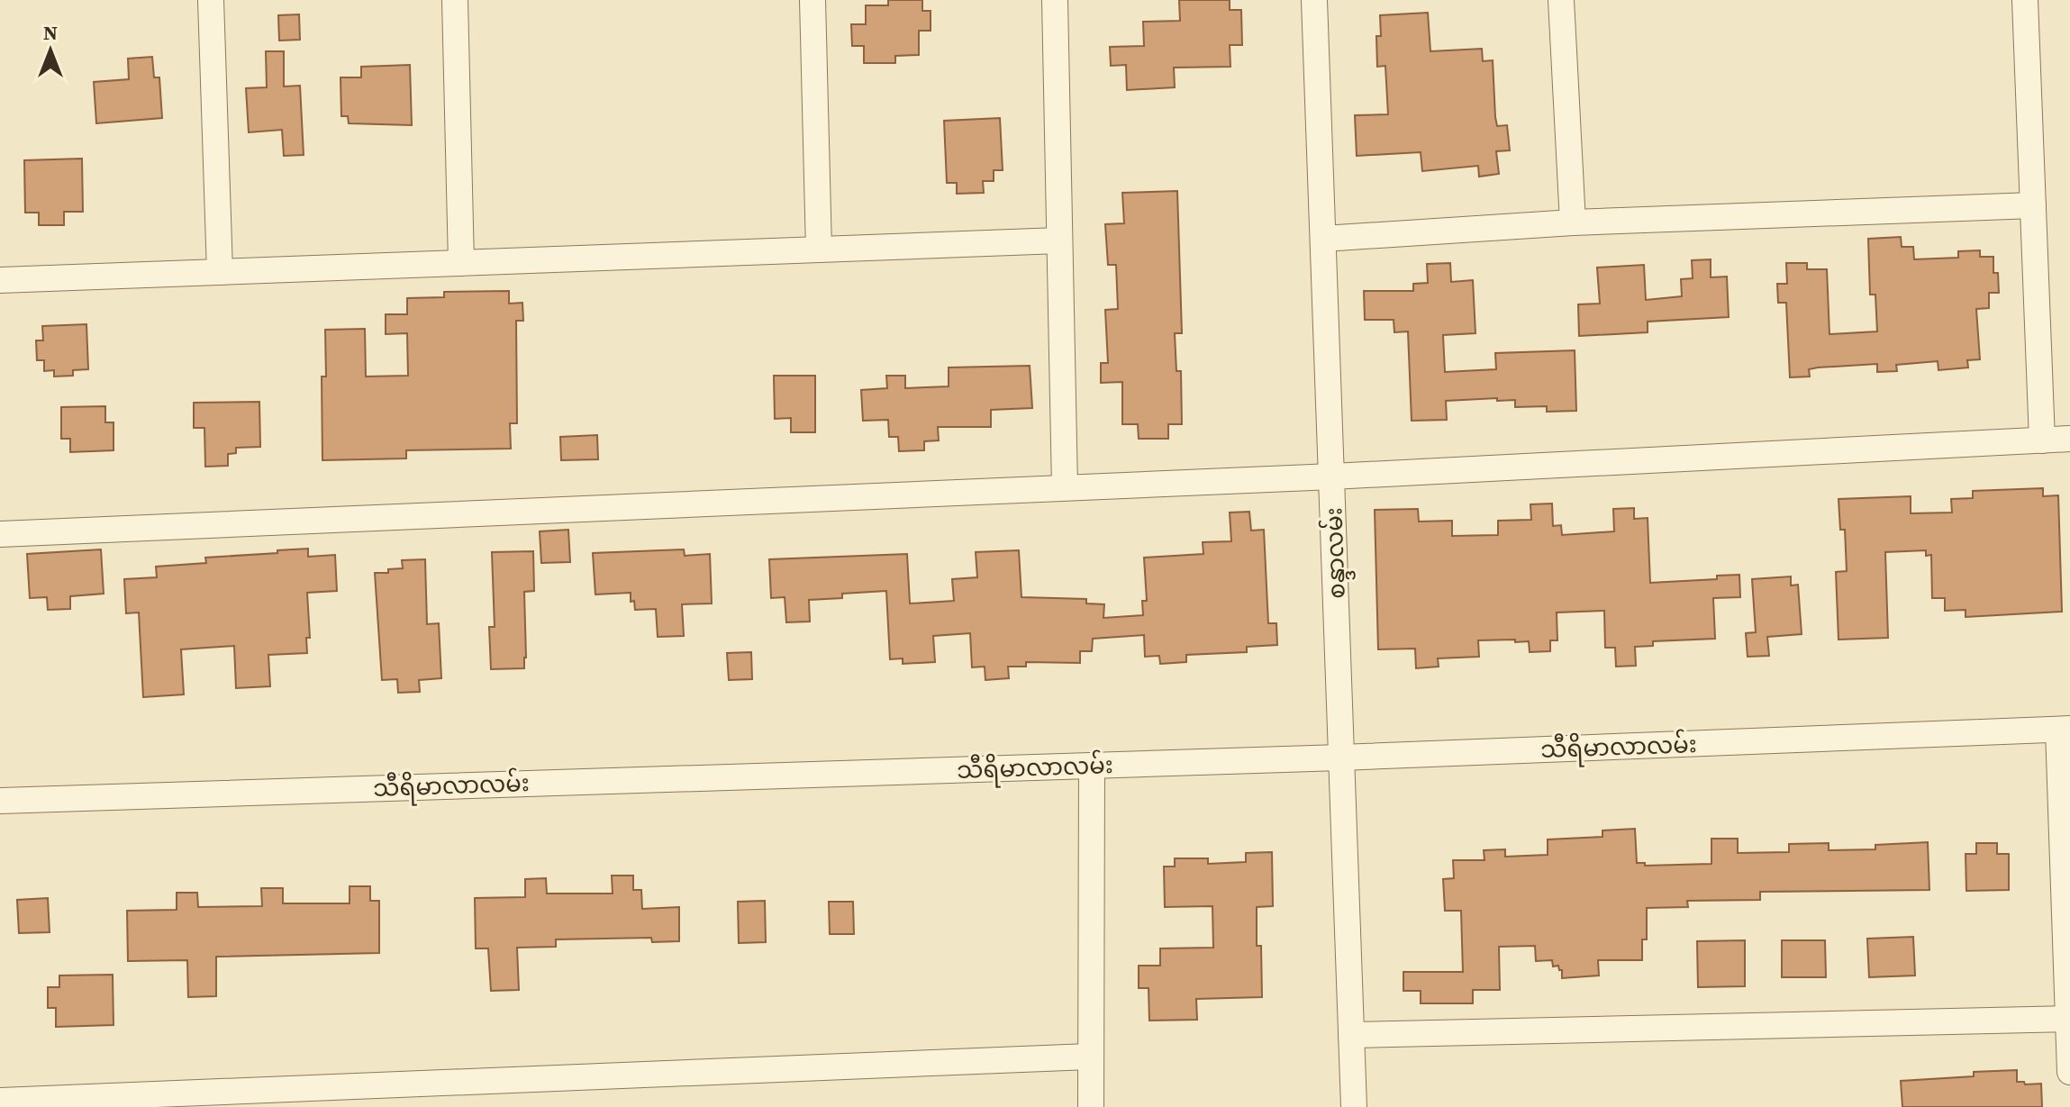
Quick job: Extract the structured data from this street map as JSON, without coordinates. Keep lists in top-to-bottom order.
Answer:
{
  "streets": {
    "street": ["စန္ဒာလမ်း", "သီရိမာလာလမ်း"]
  },
  "crossings": [
    ["စန္ဒာလမ်း", "သီရိမာလာလမ်း"]
  ],
  "north": "top"
}
